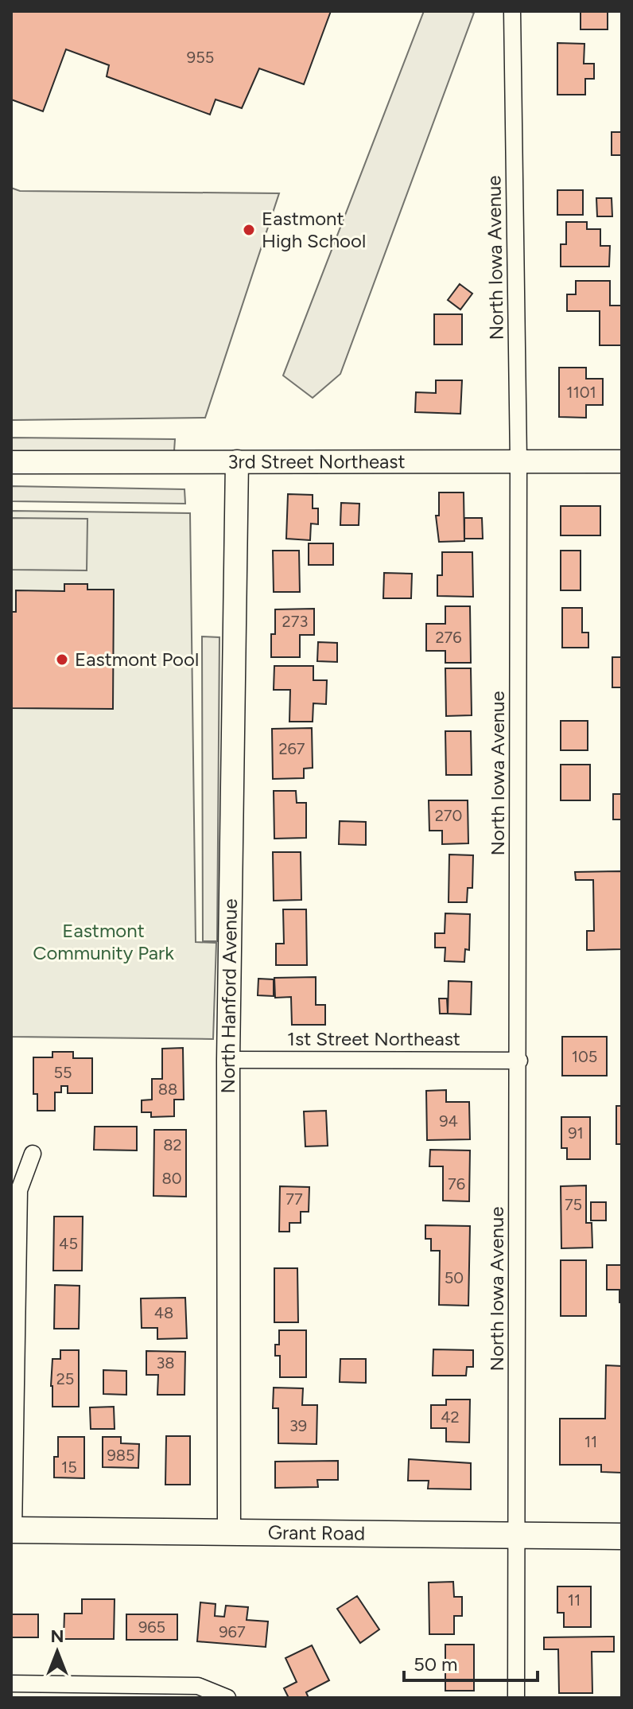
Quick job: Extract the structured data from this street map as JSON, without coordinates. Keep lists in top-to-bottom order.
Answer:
{
  "streets": {
    "main road": ["Grant Road"],
    "street": [
      "North Iowa Avenue",
      "3rd Street Northeast",
      "North Hanford Avenue",
      "1st Street Northeast"
    ]
  },
  "crossings": [
    ["North Iowa Avenue", "3rd Street Northeast"],
    ["North Iowa Avenue", "1st Street Northeast"],
    ["North Iowa Avenue", "Grant Road"],
    ["3rd Street Northeast", "North Hanford Avenue"],
    ["North Hanford Avenue", "1st Street Northeast"],
    ["North Hanford Avenue", "Grant Road"]
  ],
  "parks": ["Eastmont Community Park"],
  "places": ["Eastmont High School", "Eastmont Pool"],
  "house_numbers": [
    "955",
    "1101",
    "273",
    "276",
    "267",
    "270",
    "105",
    "55",
    "88",
    "94",
    "91",
    "82",
    "80",
    "76",
    "77",
    "75",
    "45",
    "50",
    "48",
    "38",
    "25",
    "42",
    "39",
    "11",
    "985",
    "15",
    "11",
    "965",
    "967"
  ],
  "scale_bar": "50 m",
  "north": "top"
}
